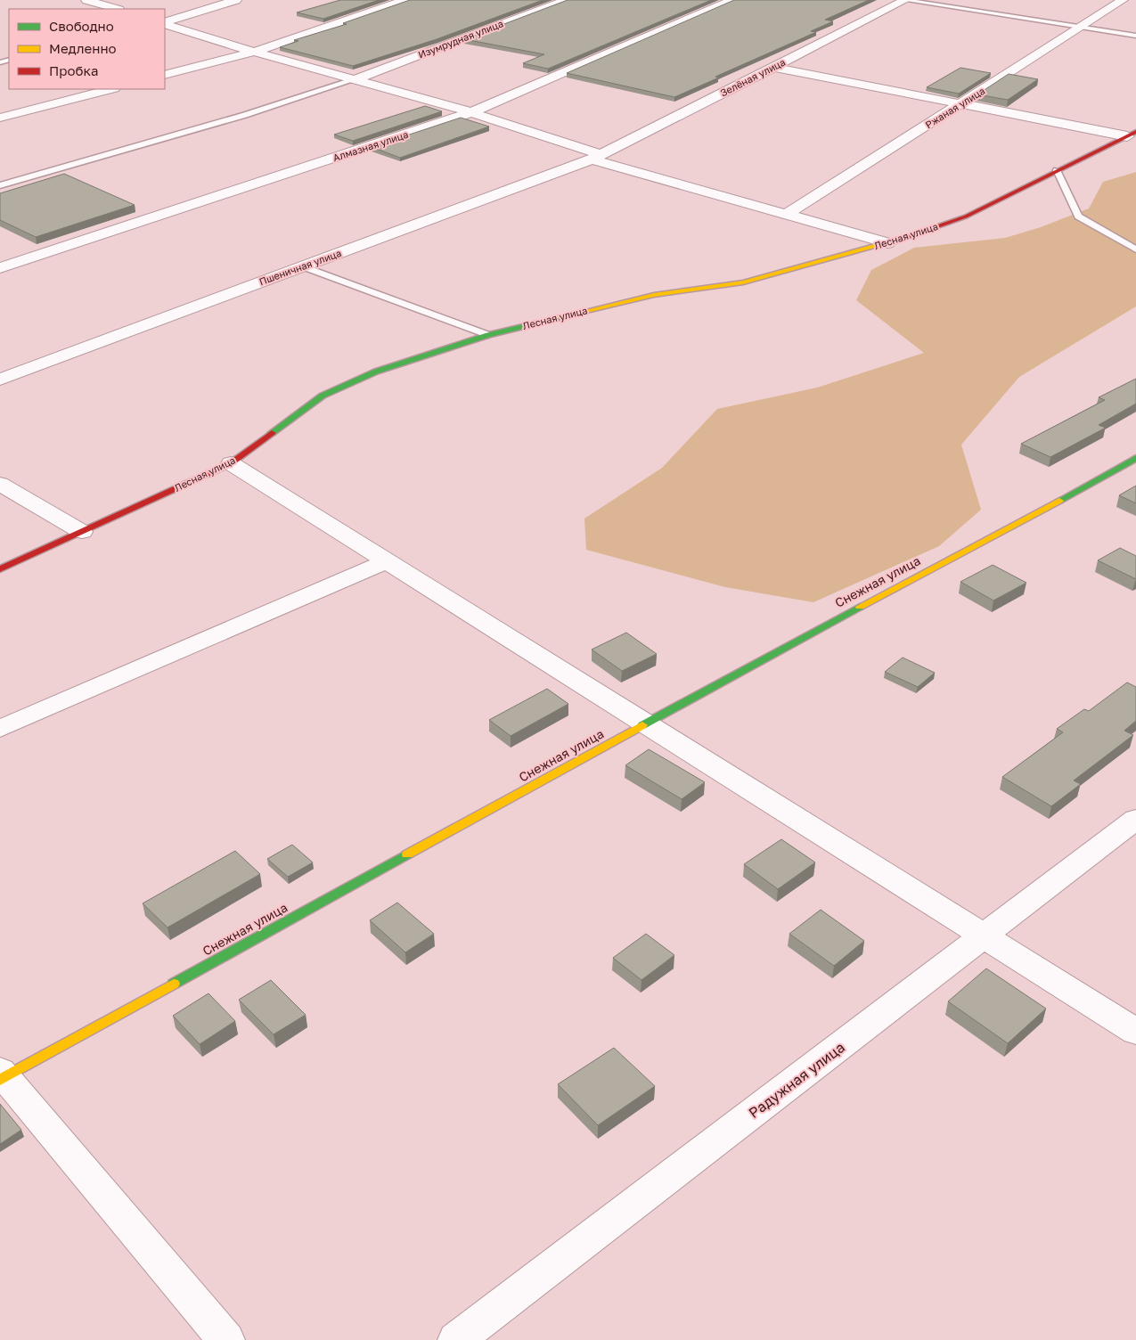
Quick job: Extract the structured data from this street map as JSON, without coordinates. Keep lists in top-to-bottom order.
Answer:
{
  "streets": {
    "street": [
      "Изумрудная улица",
      "Зелёная улица",
      "Ржаная улица",
      "Алмазная улица",
      "Лесная улица",
      "Пшеничная улица",
      "Снежная улица",
      "Радужная улица"
    ]
  },
  "crossings": [
    ["Зелёная улица", "Пшеничная улица"]
  ],
  "legend": ["Свободно", "Медленно", "Пробка"]
}
